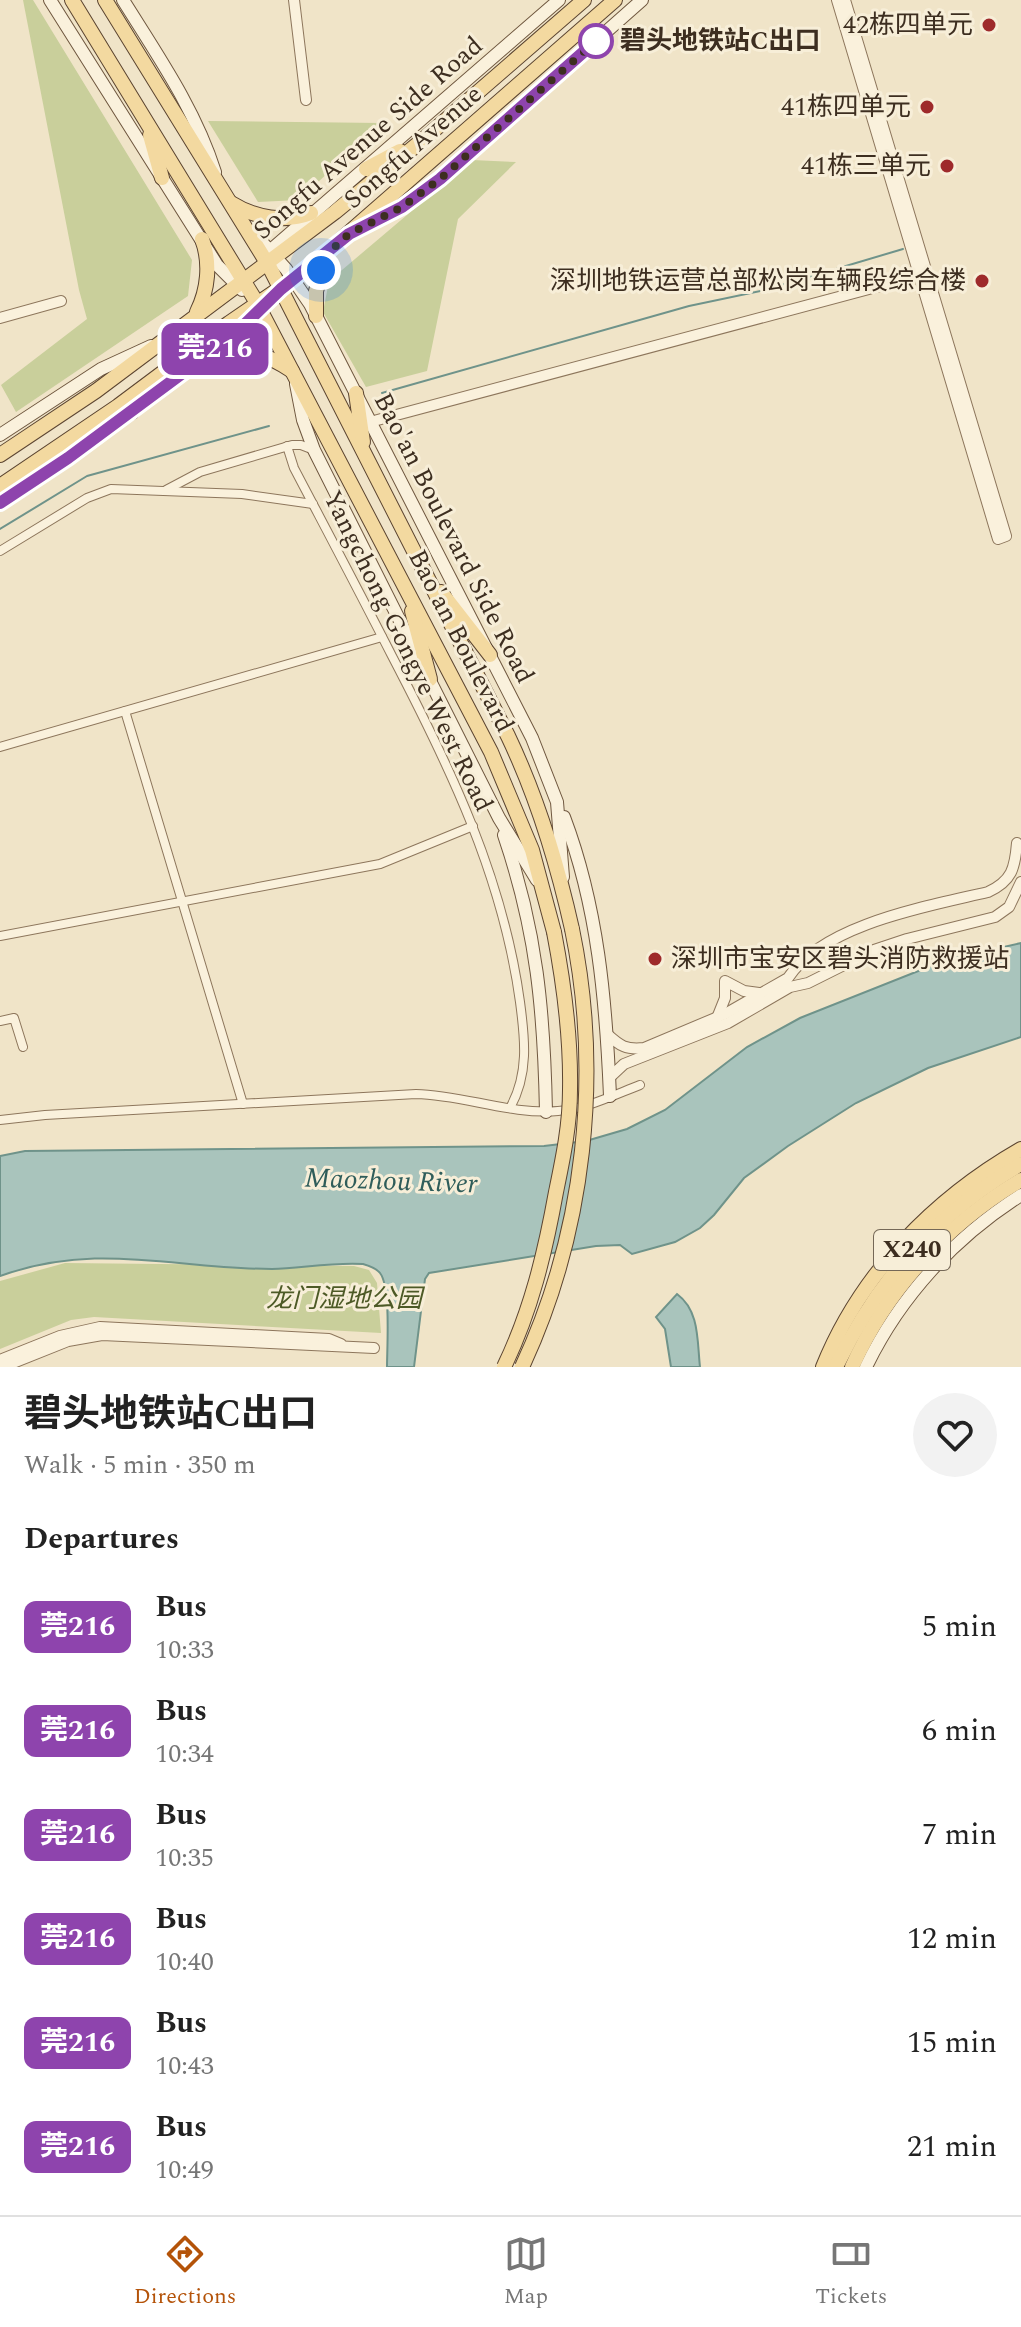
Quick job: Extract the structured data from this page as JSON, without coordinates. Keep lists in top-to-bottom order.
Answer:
{
  "streets": {
    "main road": [
      "Songfu Avenue Side Road",
      "Songfu Avenue",
      "Bao'an Boulevard Side Road",
      "Bao'an Boulevard",
      "X240"
    ],
    "street": ["Yangchong Gongye West Road"]
  },
  "crossings": [
    ["Songfu Avenue Side Road", "Songfu Avenue"],
    ["Songfu Avenue Side Road", "Bao'an Boulevard Side Road"],
    ["Songfu Avenue Side Road", "Bao'an Boulevard"],
    ["Songfu Avenue", "Bao'an Boulevard Side Road"],
    ["Songfu Avenue", "Bao'an Boulevard"],
    ["Bao'an Boulevard Side Road", "Bao'an Boulevard"]
  ],
  "water": ["Maozhou River"],
  "parks": ["龙门湿地公园"],
  "places": [
    "42栋四单元",
    "碧头地铁站C出口",
    "41栋四单元",
    "41栋三单元",
    "深圳地铁运营总部松岗车辆段综合楼",
    "深圳市宝安区碧头消防救援站"
  ],
  "lines": ["bus line 莞216"],
  "page": {
    "on_map": "莞216",
    "heading": [
      ["碧头地铁站C出口", "Walk · 5 min · 350 m"],
      "Departures"
    ],
    "list": [
      {
        "mark": "莞216",
        "name": "Bus",
        "note": "10:33",
        "value": "5 min"
      },
      {
        "mark": "莞216",
        "name": "Bus",
        "note": "10:34",
        "value": "6 min"
      },
      {
        "mark": "莞216",
        "name": "Bus",
        "note": "10:35",
        "value": "7 min"
      },
      {
        "mark": "莞216",
        "name": "Bus",
        "note": "10:40",
        "value": "12 min"
      },
      {
        "mark": "莞216",
        "name": "Bus",
        "note": "10:43",
        "value": "15 min"
      },
      {
        "mark": "莞216",
        "name": "Bus",
        "note": "10:49",
        "value": "21 min"
      }
    ],
    "tabs": ["Directions", "Map", "Tickets"]
  }
}
